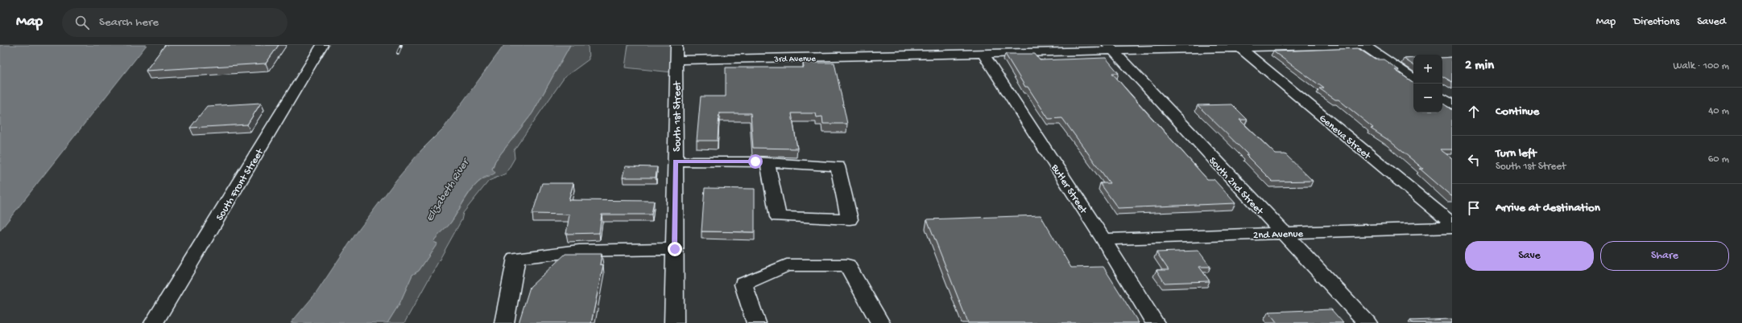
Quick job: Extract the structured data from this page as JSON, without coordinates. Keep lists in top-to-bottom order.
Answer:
{
  "streets": {
    "street": [
      "3rd Avenue",
      "South 1st Street",
      "Geneva Street",
      "South Front Street",
      "South 2nd Street",
      "Butler Street",
      "2nd Avenue"
    ]
  },
  "crossings": [
    ["3rd Avenue", "South 1st Street"],
    ["3rd Avenue", "Geneva Street"],
    ["3rd Avenue", "South 2nd Street"],
    ["3rd Avenue", "Butler Street"],
    ["South 2nd Street", "2nd Avenue"],
    ["Butler Street", "2nd Avenue"]
  ],
  "water": ["Elizabeth River"],
  "page": {
    "header": "Map",
    "search": "Search here",
    "nav": ["Map", "Directions", "Saved"],
    "heading": ["2 min", "Walk · 100 m"],
    "map_buttons": ["+", "−"],
    "list": [
      ["Continue", "40 m"],
      ["Turn left", "South 1st Street", "60 m"],
      "Arrive at destination"
    ],
    "buttons": ["Save", "Share"]
  }
}
